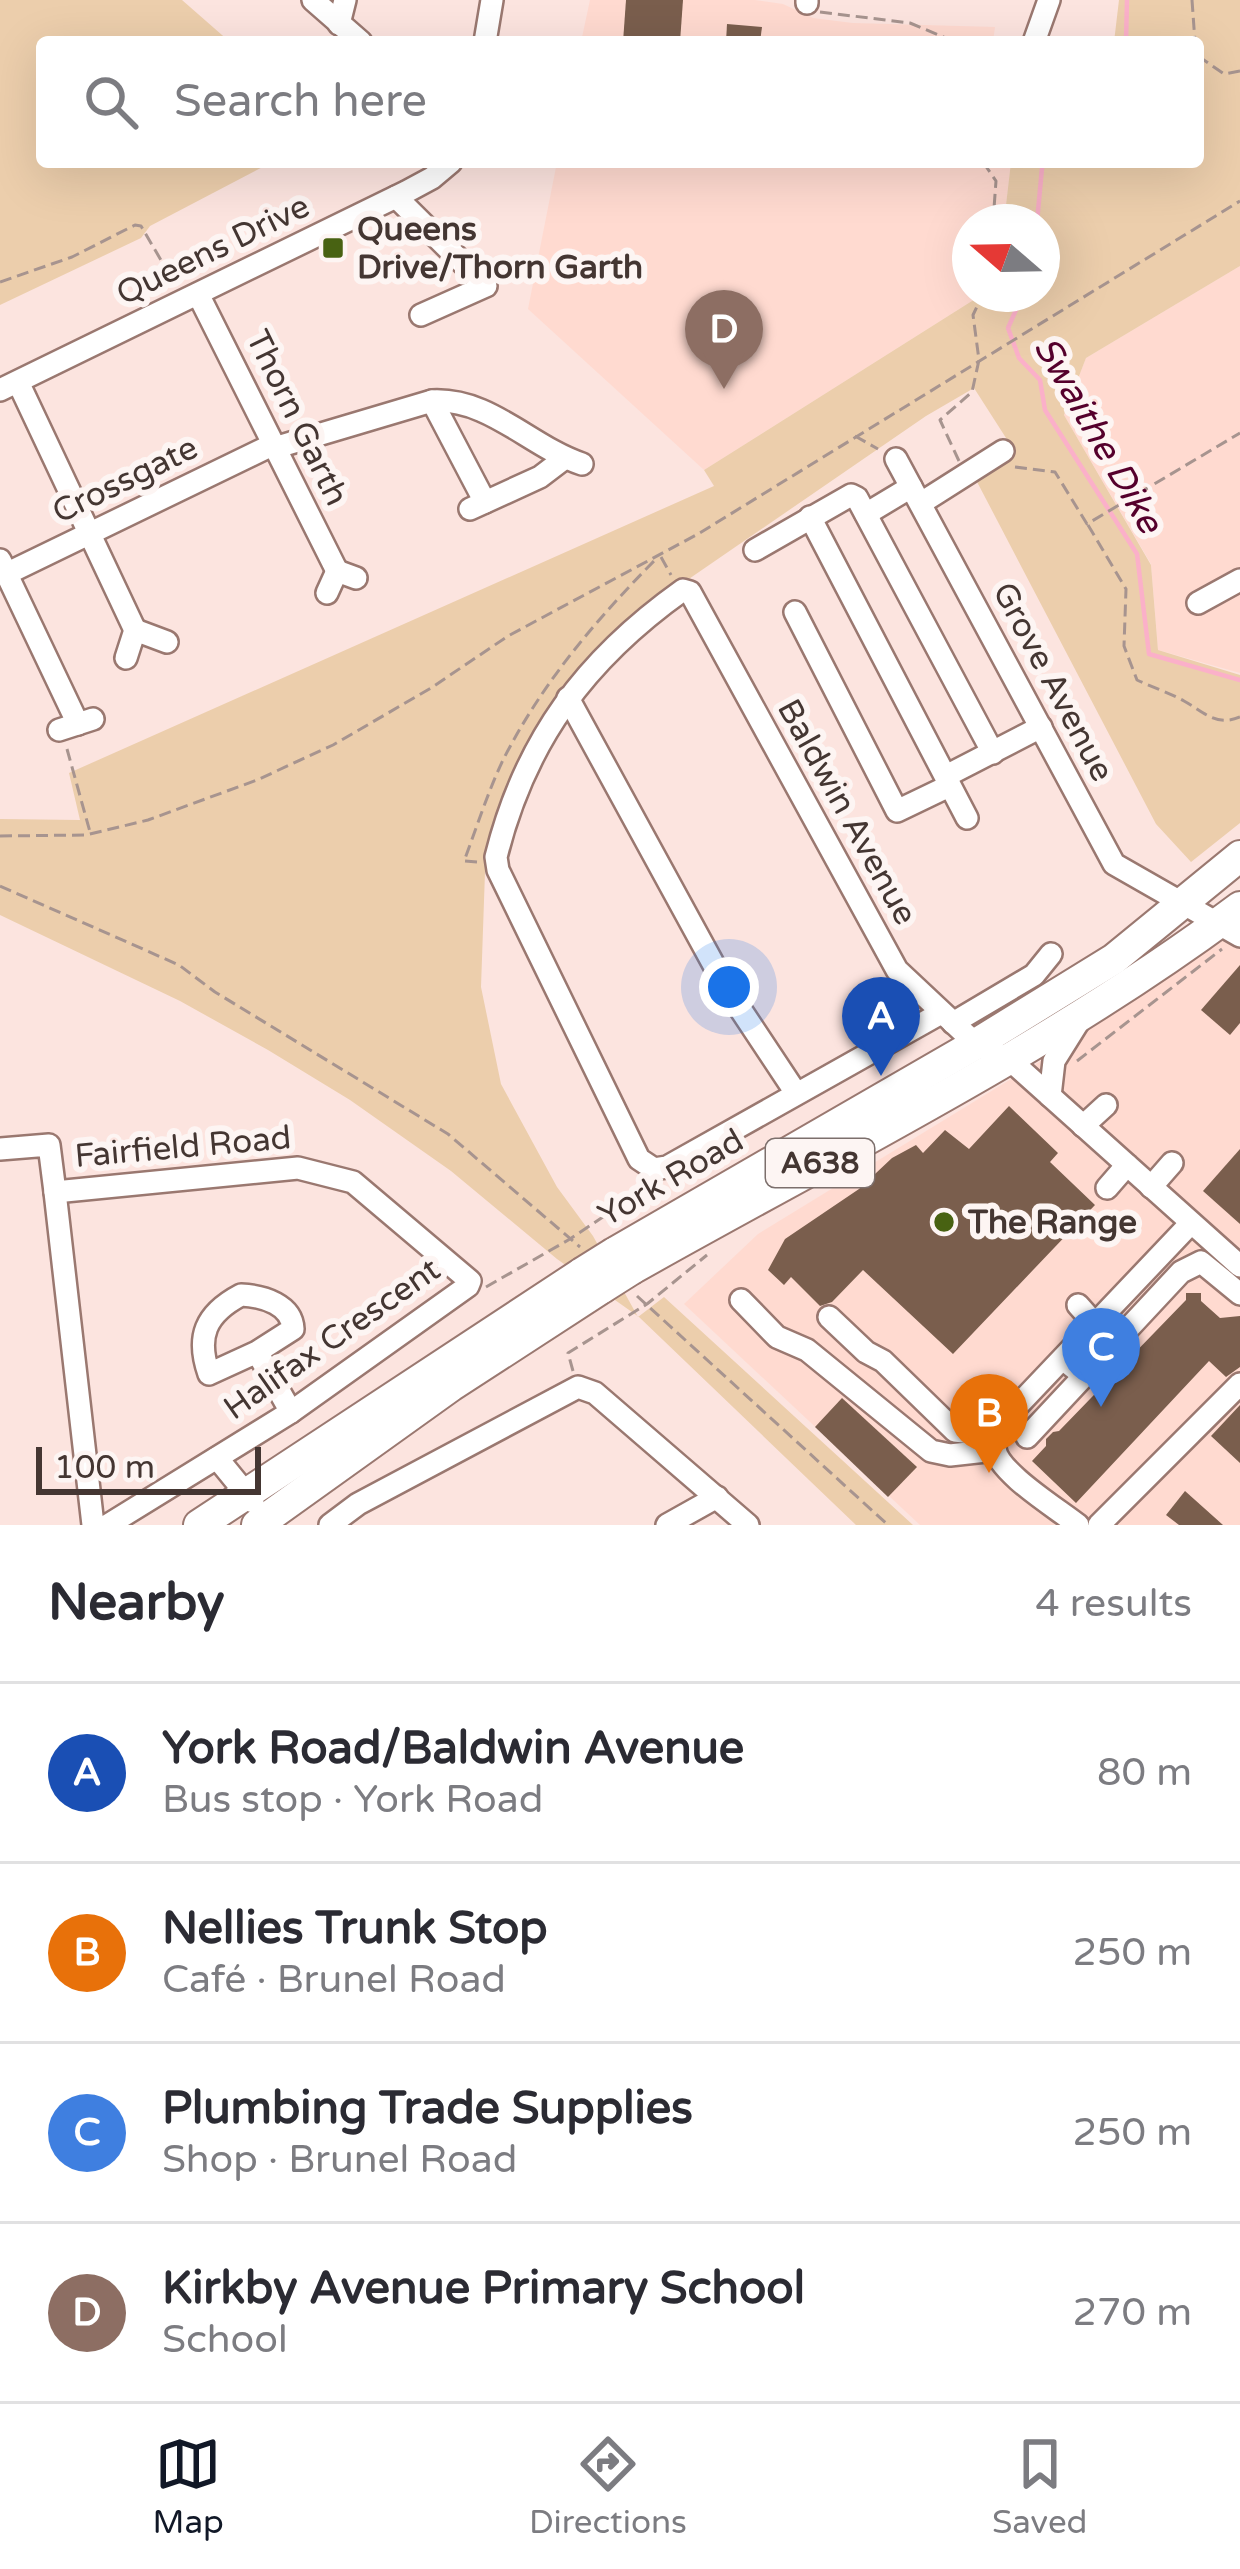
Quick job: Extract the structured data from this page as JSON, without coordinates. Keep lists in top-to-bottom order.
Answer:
{
  "streets": {
    "highway": ["A638", "York Road"],
    "street": [
      "Queens Drive",
      "Thorn Garth",
      "Crossgate",
      "Grove Avenue",
      "Baldwin Avenue",
      "Fairfield Road",
      "Halifax Crescent"
    ]
  },
  "crossings": [
    ["Queens Drive", "Thorn Garth"],
    ["Thorn Garth", "Crossgate"],
    ["Grove Avenue", "York Road"],
    ["Baldwin Avenue", "York Road"],
    ["Fairfield Road", "Halifax Crescent"]
  ],
  "water": ["Swaithe Dike"],
  "places": {
    "transit": ["Queens Drive/Thorn Garth"],
    "other": ["The Range"]
  },
  "scale_bar": "100 m",
  "north": "left",
  "page": {
    "search": "Search here",
    "pins": [
      "D",
      "A",
      "C",
      "B"
    ],
    "scale": "100 m",
    "heading": ["Nearby", "4 results"],
    "list": [
      {
        "mark": "A",
        "name": "York Road/Baldwin Avenue",
        "note": "Bus stop · York Road",
        "value": "80 m"
      },
      {
        "mark": "B",
        "name": "Nellies Trunk Stop",
        "note": "Café · Brunel Road",
        "value": "250 m"
      },
      {
        "mark": "C",
        "name": "Plumbing Trade Supplies",
        "note": "Shop · Brunel Road",
        "value": "250 m"
      },
      {
        "mark": "D",
        "name": "Kirkby Avenue Primary School",
        "note": "School",
        "value": "270 m"
      }
    ],
    "nav": ["Map", "Directions", "Saved"]
  }
}
